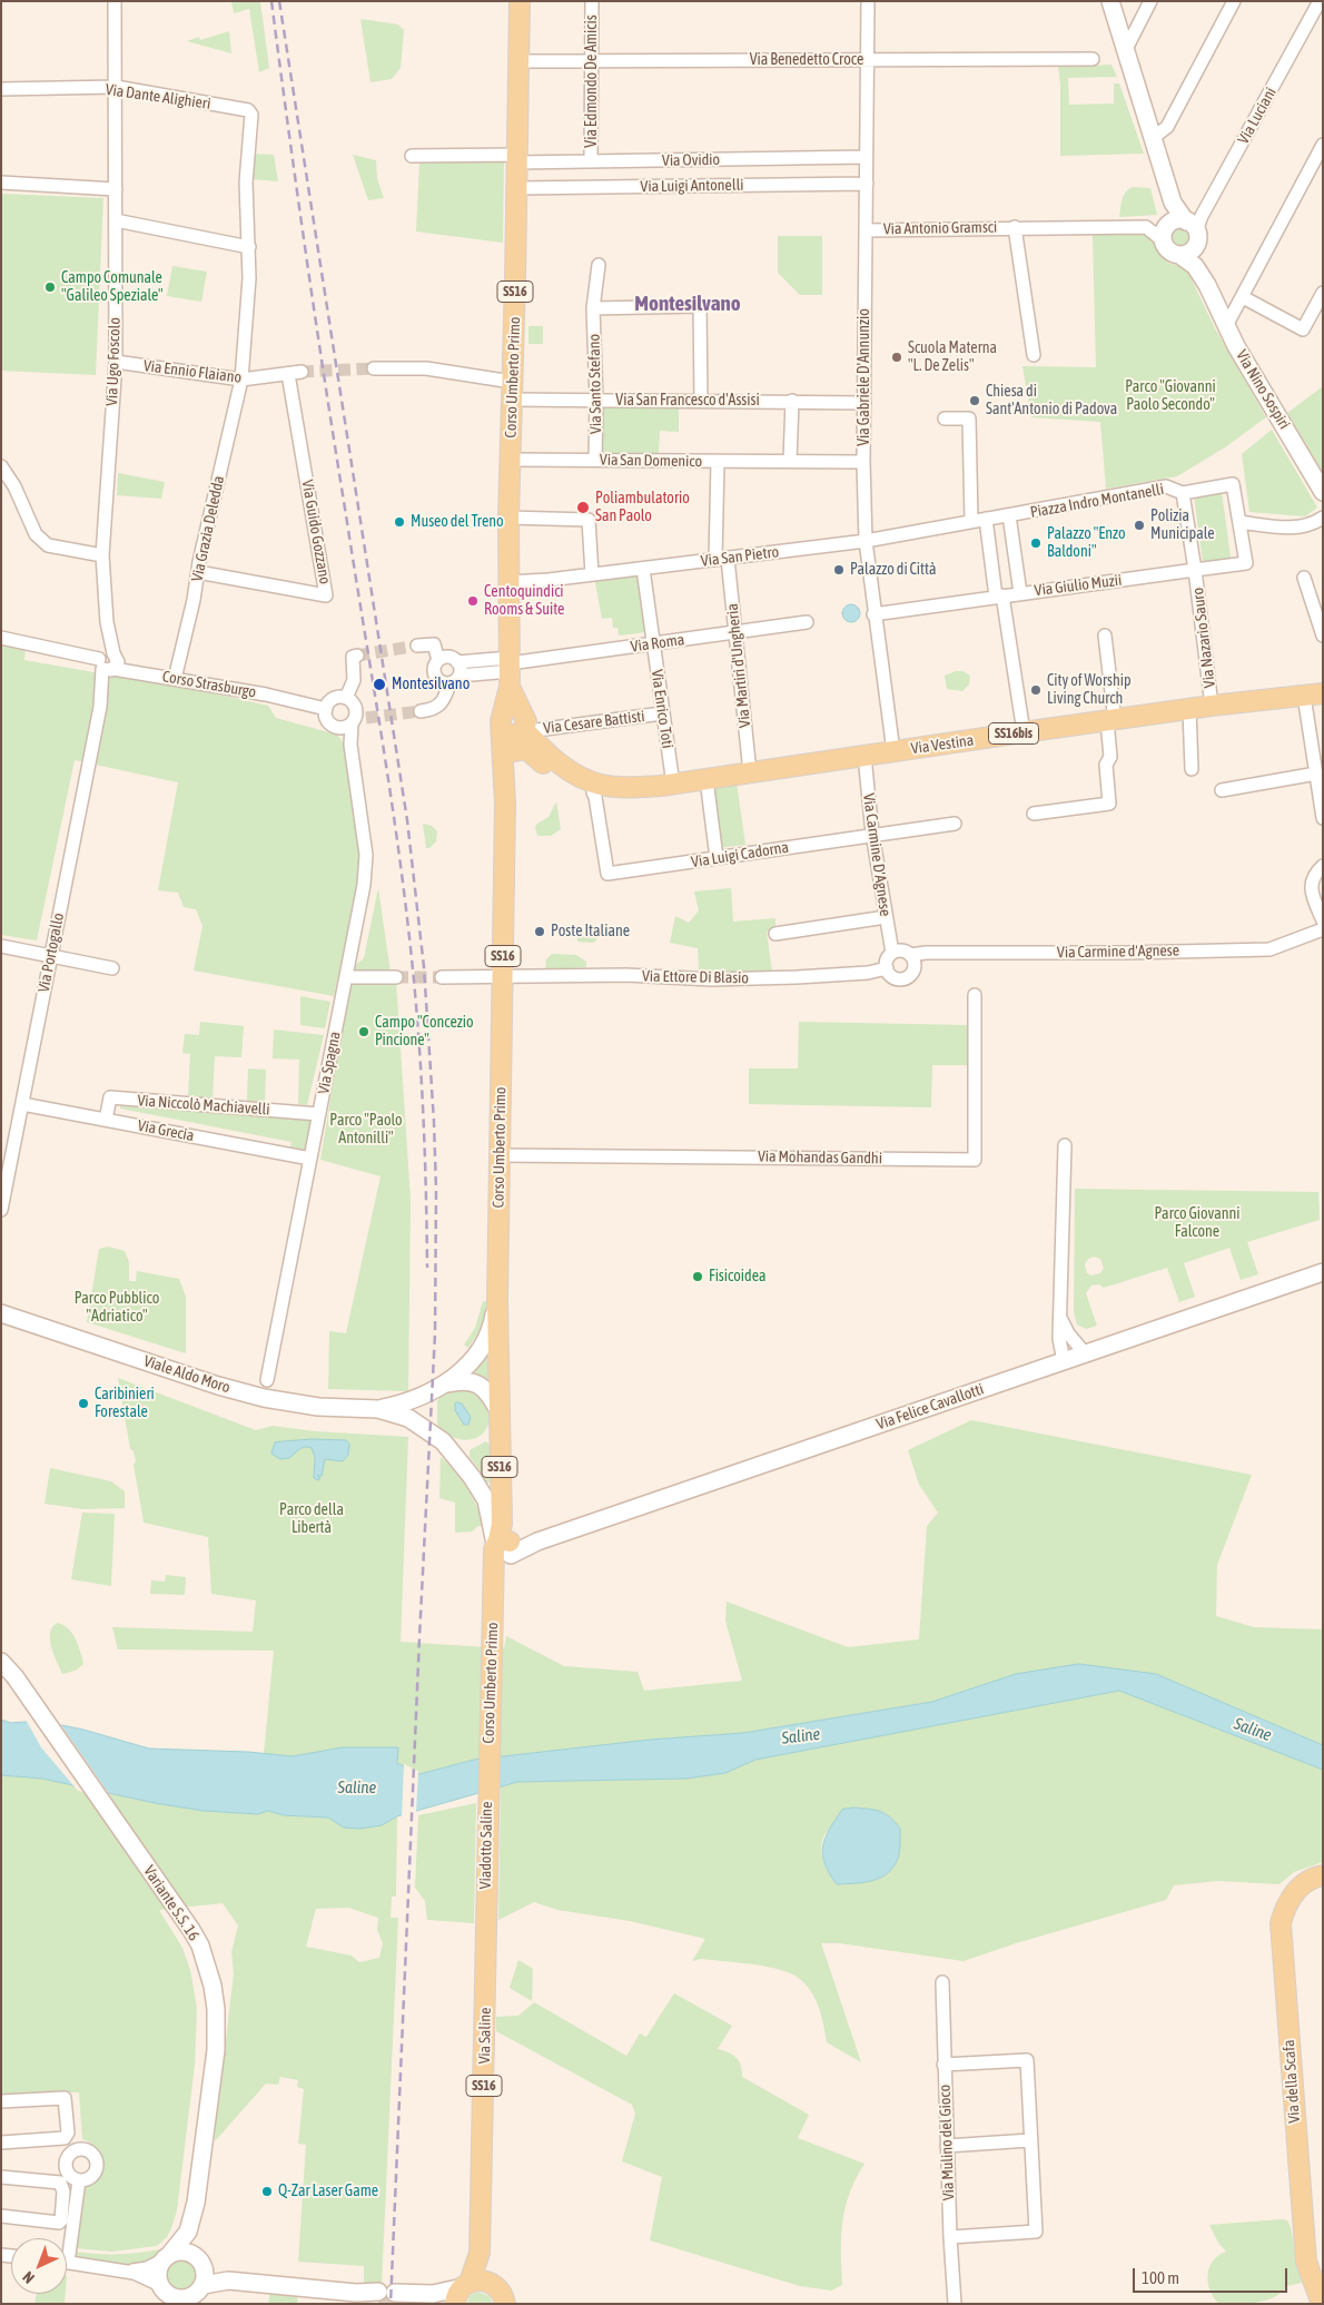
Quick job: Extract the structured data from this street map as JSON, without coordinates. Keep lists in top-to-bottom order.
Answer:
{
  "streets": {
    "main road": [
      "SS16",
      "Corso Umberto Primo",
      "SS16bis",
      "Via Vestina",
      "Viadotto Saline",
      "Via Saline",
      "Via della Scafa"
    ],
    "street": [
      "Via Benedetto Croce",
      "Via Edmondo De Amicis",
      "Via Dante Alighieri",
      "Via Luciani",
      "Via Ovidio",
      "Via Luigi Antonelli",
      "Via Antonio Gramsci",
      "Via Ugo Foscolo",
      "Via Ennio Flaiano",
      "Via Gabriele D'Annunzio",
      "Via Santo Stefano",
      "Via Nino Sospiri",
      "Via San Francesco d'Assisi",
      "Via San Domenico",
      "Piazza Indro Montanelli",
      "Via Grazia Deledda",
      "Via Guido Gozzano",
      "Via San Pietro",
      "Via Giulio Muzii",
      "Via Nazario Sauro",
      "Via Roma",
      "Via Martiri d'Ungheria",
      "Corso Strasburgo",
      "Via Enrico Toti",
      "Via Cesare Battisti",
      "Via Luigi Cadorna",
      "Via Carmine D'Agnese",
      "Via Carmine d'Agnese",
      "Via Portogallo",
      "Via Ettore Di Blasio",
      "Via Spagna",
      "Via Niccolò Machiavelli",
      "Via Grecia",
      "Via Mohandas Gandhi",
      "Viale Aldo Moro",
      "Via Felice Cavallotti",
      "Variante S.S. 16",
      "Via Mulino del Gioco"
    ]
  },
  "crossings": [
    ["Via Benedetto Croce", "Via Edmondo De Amicis"],
    ["Via Benedetto Croce", "Corso Umberto Primo"],
    ["Via Benedetto Croce", "Via Gabriele D'Annunzio"],
    ["Via Edmondo De Amicis", "Via Ovidio"],
    ["Via Dante Alighieri", "Via Ugo Foscolo"],
    ["Via Dante Alighieri", "Via Grazia Deledda"],
    ["Via Luciani", "Via Antonio Gramsci"],
    ["Via Luciani", "Via Nino Sospiri"],
    ["Via Ovidio", "Corso Umberto Primo"],
    ["Via Ovidio", "Via Gabriele D'Annunzio"],
    ["Via Luigi Antonelli", "Corso Umberto Primo"],
    ["Via Luigi Antonelli", "Via Gabriele D'Annunzio"],
    ["Via Antonio Gramsci", "Via Gabriele D'Annunzio"],
    ["Via Antonio Gramsci", "Via Nino Sospiri"],
    ["Via Ugo Foscolo", "Via Ennio Flaiano"],
    ["Via Ugo Foscolo", "Corso Strasburgo"],
    ["Via Ugo Foscolo", "Via Portogallo"],
    ["Via Ennio Flaiano", "Via Grazia Deledda"],
    ["Via Ennio Flaiano", "Via Guido Gozzano"],
    ["Corso Umberto Primo", "Via San Francesco d'Assisi"],
    ["Corso Umberto Primo", "Via San Domenico"],
    ["Corso Umberto Primo", "Via San Pietro"],
    ["Corso Umberto Primo", "Via Roma"],
    ["Corso Umberto Primo", "Via Cesare Battisti"],
    ["Corso Umberto Primo", "Via Vestina"],
    ["Corso Umberto Primo", "Via Ettore Di Blasio"],
    ["Corso Umberto Primo", "Via Mohandas Gandhi"],
    ["Corso Umberto Primo", "Viale Aldo Moro"],
    ["Corso Umberto Primo", "Via Felice Cavallotti"],
    ["Corso Umberto Primo", "Viadotto Saline"],
    ["Via Gabriele D'Annunzio", "Via San Francesco d'Assisi"],
    ["Via Gabriele D'Annunzio", "Via San Domenico"],
    ["Via Gabriele D'Annunzio", "Via San Pietro"],
    ["Via Gabriele D'Annunzio", "Via Giulio Muzii"],
    ["Via Gabriele D'Annunzio", "Via Vestina"],
    ["Via Santo Stefano", "Via San Francesco d'Assisi"],
    ["Via Santo Stefano", "Via San Domenico"],
    ["Via San Domenico", "Via Martiri d'Ungheria"],
    ["Piazza Indro Montanelli", "Via San Pietro"],
    ["Piazza Indro Montanelli", "Via Giulio Muzii"],
    ["Piazza Indro Montanelli", "Via Nazario Sauro"],
    ["Via Grazia Deledda", "Via Guido Gozzano"],
    ["Via Grazia Deledda", "Corso Strasburgo"],
    ["Via San Pietro", "Via Martiri d'Ungheria"],
    ["Via San Pietro", "Via Enrico Toti"],
    ["Via Nazario Sauro", "Via Vestina"],
    ["Via Roma", "Via Martiri d'Ungheria"],
    ["Via Roma", "Via Enrico Toti"],
    ["Via Martiri d'Ungheria", "Via Vestina"],
    ["Corso Strasburgo", "Via Portogallo"],
    ["Corso Strasburgo", "Via Spagna"],
    ["Via Enrico Toti", "Via Cesare Battisti"],
    ["Via Enrico Toti", "Via Vestina"],
    ["Via Cesare Battisti", "Via Vestina"],
    ["Via Vestina", "Via Luigi Cadorna"],
    ["Via Vestina", "Via Carmine D'Agnese"],
    ["Via Luigi Cadorna", "Via Carmine D'Agnese"],
    ["Via Carmine D'Agnese", "Via Carmine d'Agnese"],
    ["Via Carmine D'Agnese", "Via Ettore Di Blasio"],
    ["Via Carmine d'Agnese", "Via Ettore Di Blasio"],
    ["Via Portogallo", "Via Grecia"],
    ["Via Spagna", "Via Niccolò Machiavelli"],
    ["Via Spagna", "Via Grecia"],
    ["Via Niccolò Machiavelli", "Via Grecia"],
    ["Viale Aldo Moro", "Via Felice Cavallotti"],
    ["Viadotto Saline", "Via Saline"]
  ],
  "districts": ["Montesilvano"],
  "water": ["Saline"],
  "parks": [
    "Parco \"Giovanni Paolo Secondo\"",
    "Parco \"Paolo Antonilli\"",
    "Parco Giovanni Falcone",
    "Parco Pubblico \"Adriatico\"",
    "Parco della Libertà"
  ],
  "places": [
    "Campo Comunale \"Galileo Speziale\"",
    "Scuola Materna \"L. De Zelis\"",
    "Chiesa di Sant'Antonio di Padova",
    "Poliambulatorio San Paolo",
    "Museo del Treno",
    "Polizia Municipale",
    "Palazzo \"Enzo Baldoni\"",
    "Palazzo di Città",
    "Centoquindici Rooms & Suite",
    "Montesilvano",
    "City of Worship Living Church",
    "Poste Italiane",
    "Campo \"Concezio Pincione\"",
    "Fisicoidea",
    "Caribinieri Forestale",
    "Q-Zar Laser Game"
  ],
  "scale_bar": "100 m",
  "north": "bottom left"
}
